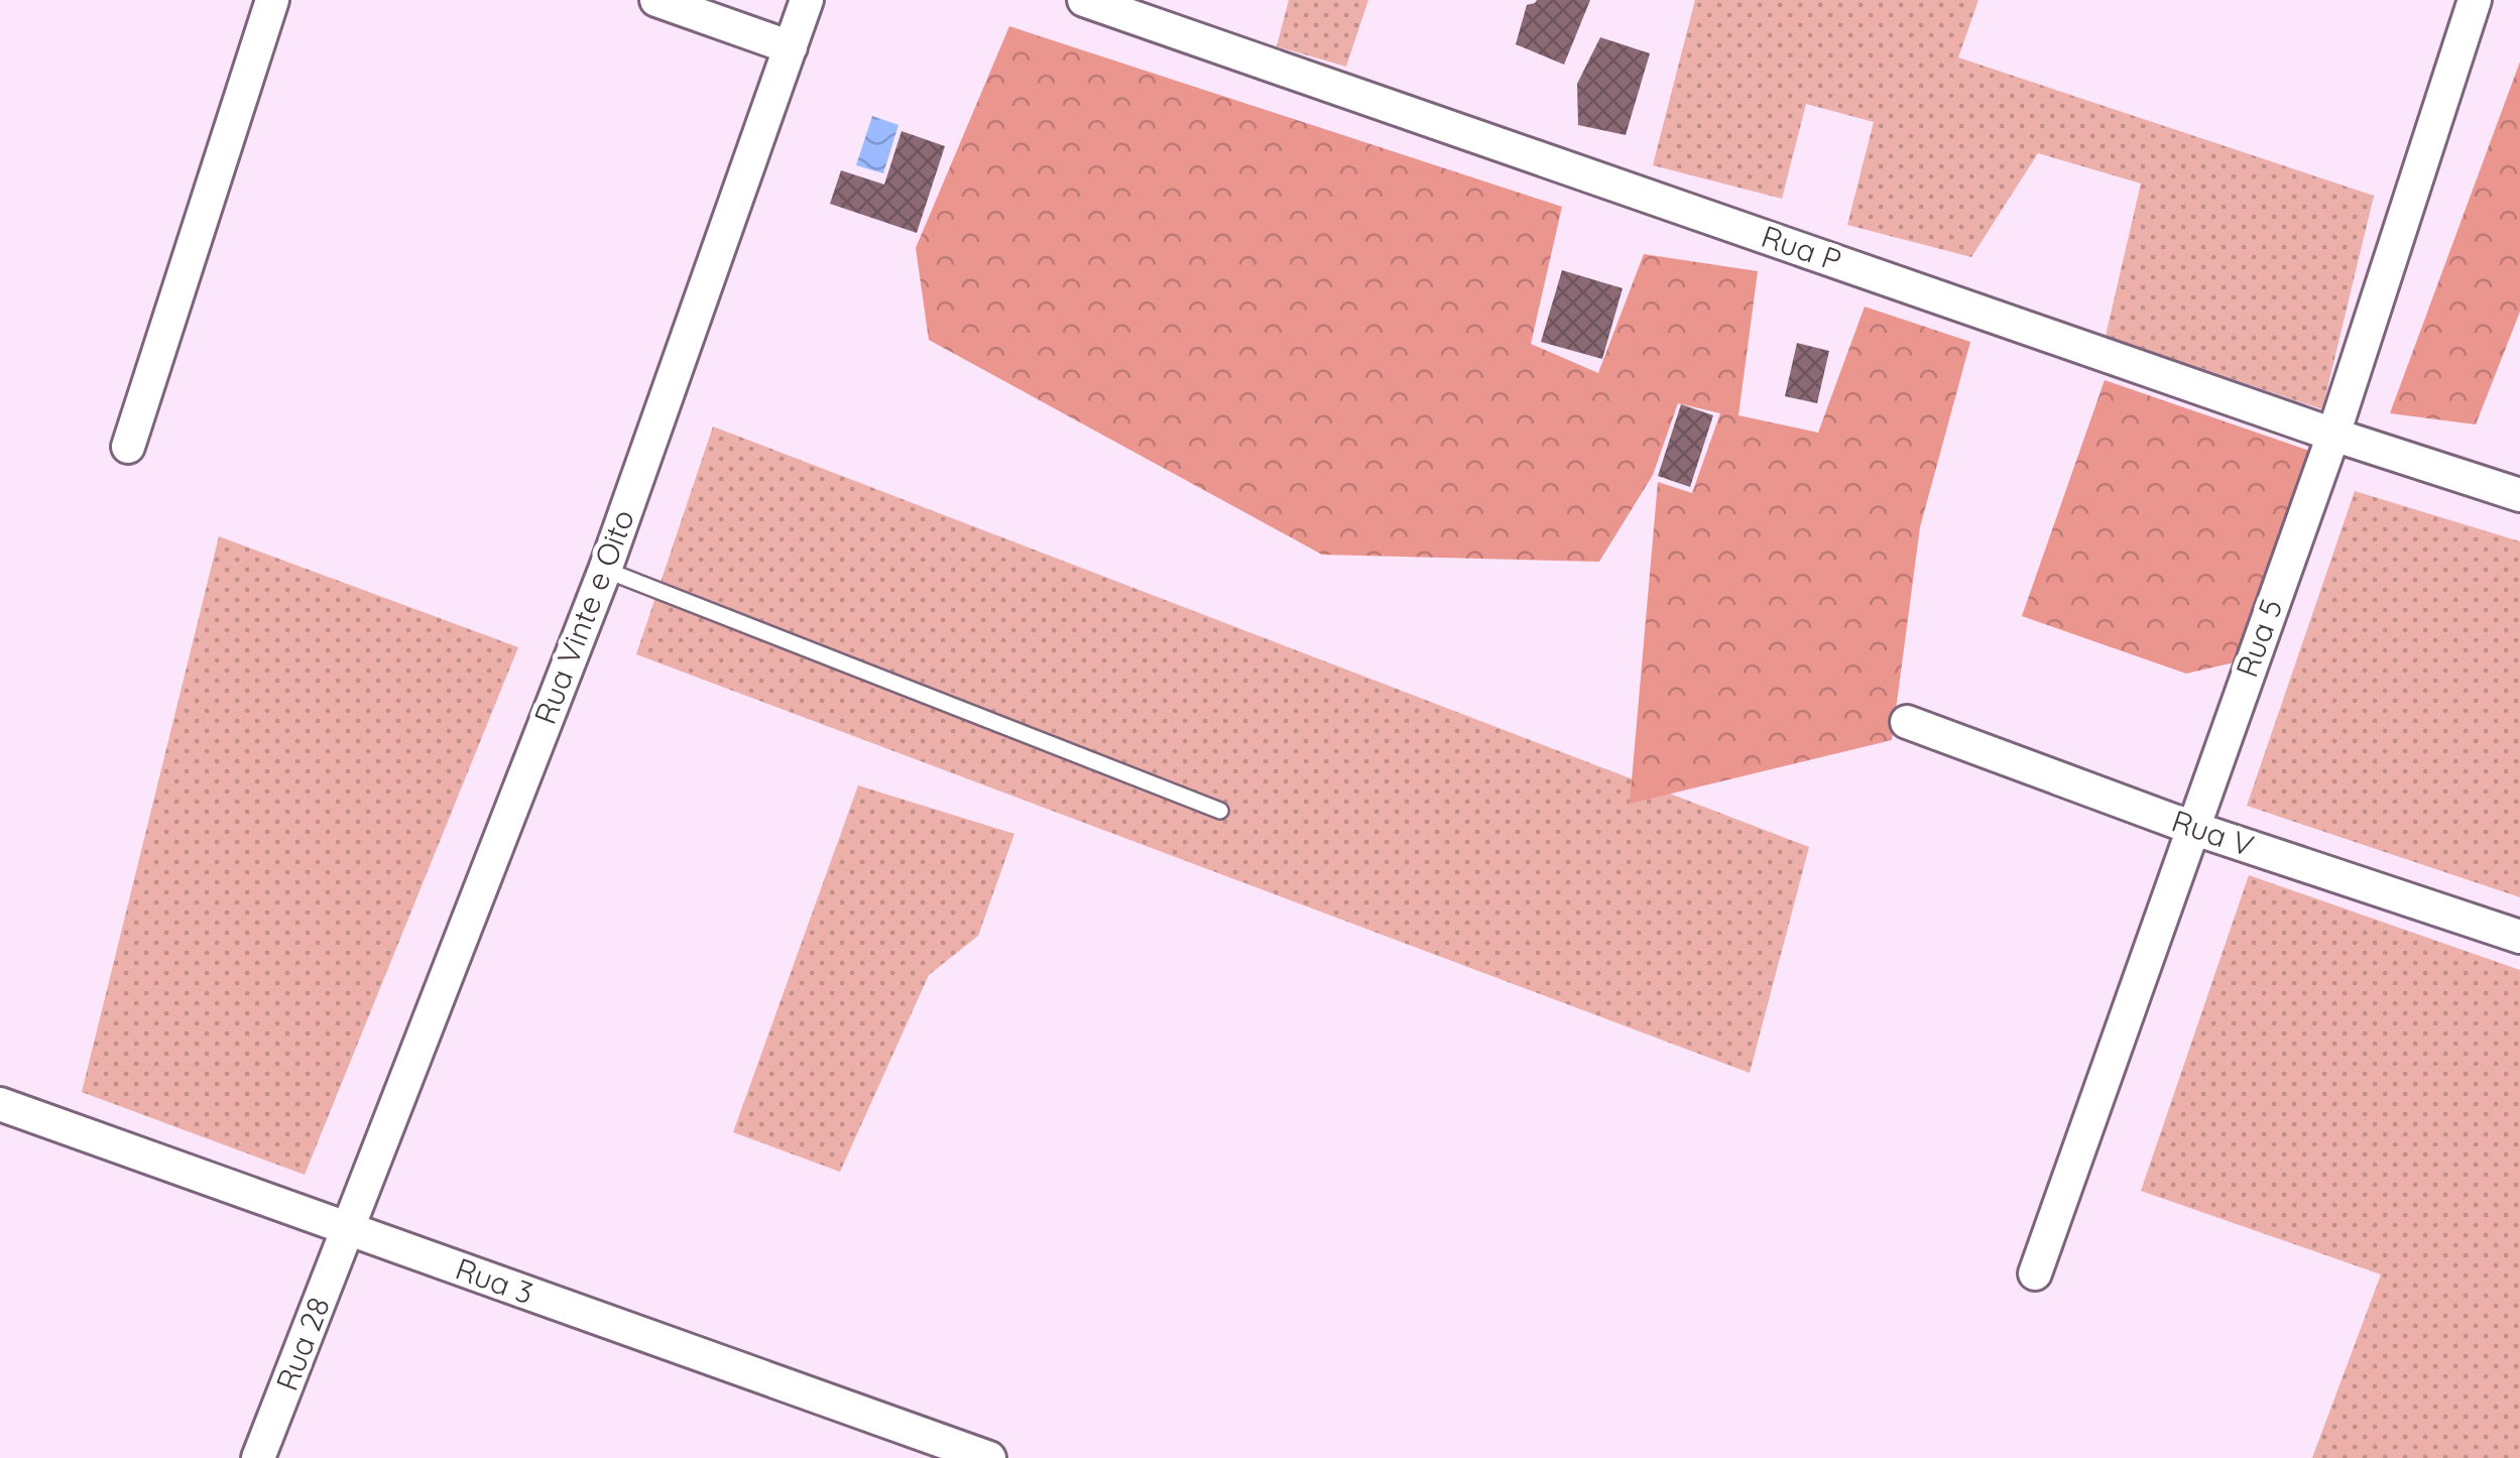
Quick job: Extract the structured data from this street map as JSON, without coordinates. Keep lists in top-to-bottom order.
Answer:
{
  "streets": {
    "street": [
      "Rua P",
      "Rua Vinte e Oito",
      "Rua 5",
      "Rua V",
      "Rua 3",
      "Rua 28"
    ]
  },
  "crossings": [
    ["Rua P", "Rua 5"],
    ["Rua Vinte e Oito", "Rua 3"],
    ["Rua Vinte e Oito", "Rua 28"],
    ["Rua 5", "Rua V"],
    ["Rua 3", "Rua 28"]
  ]
}
